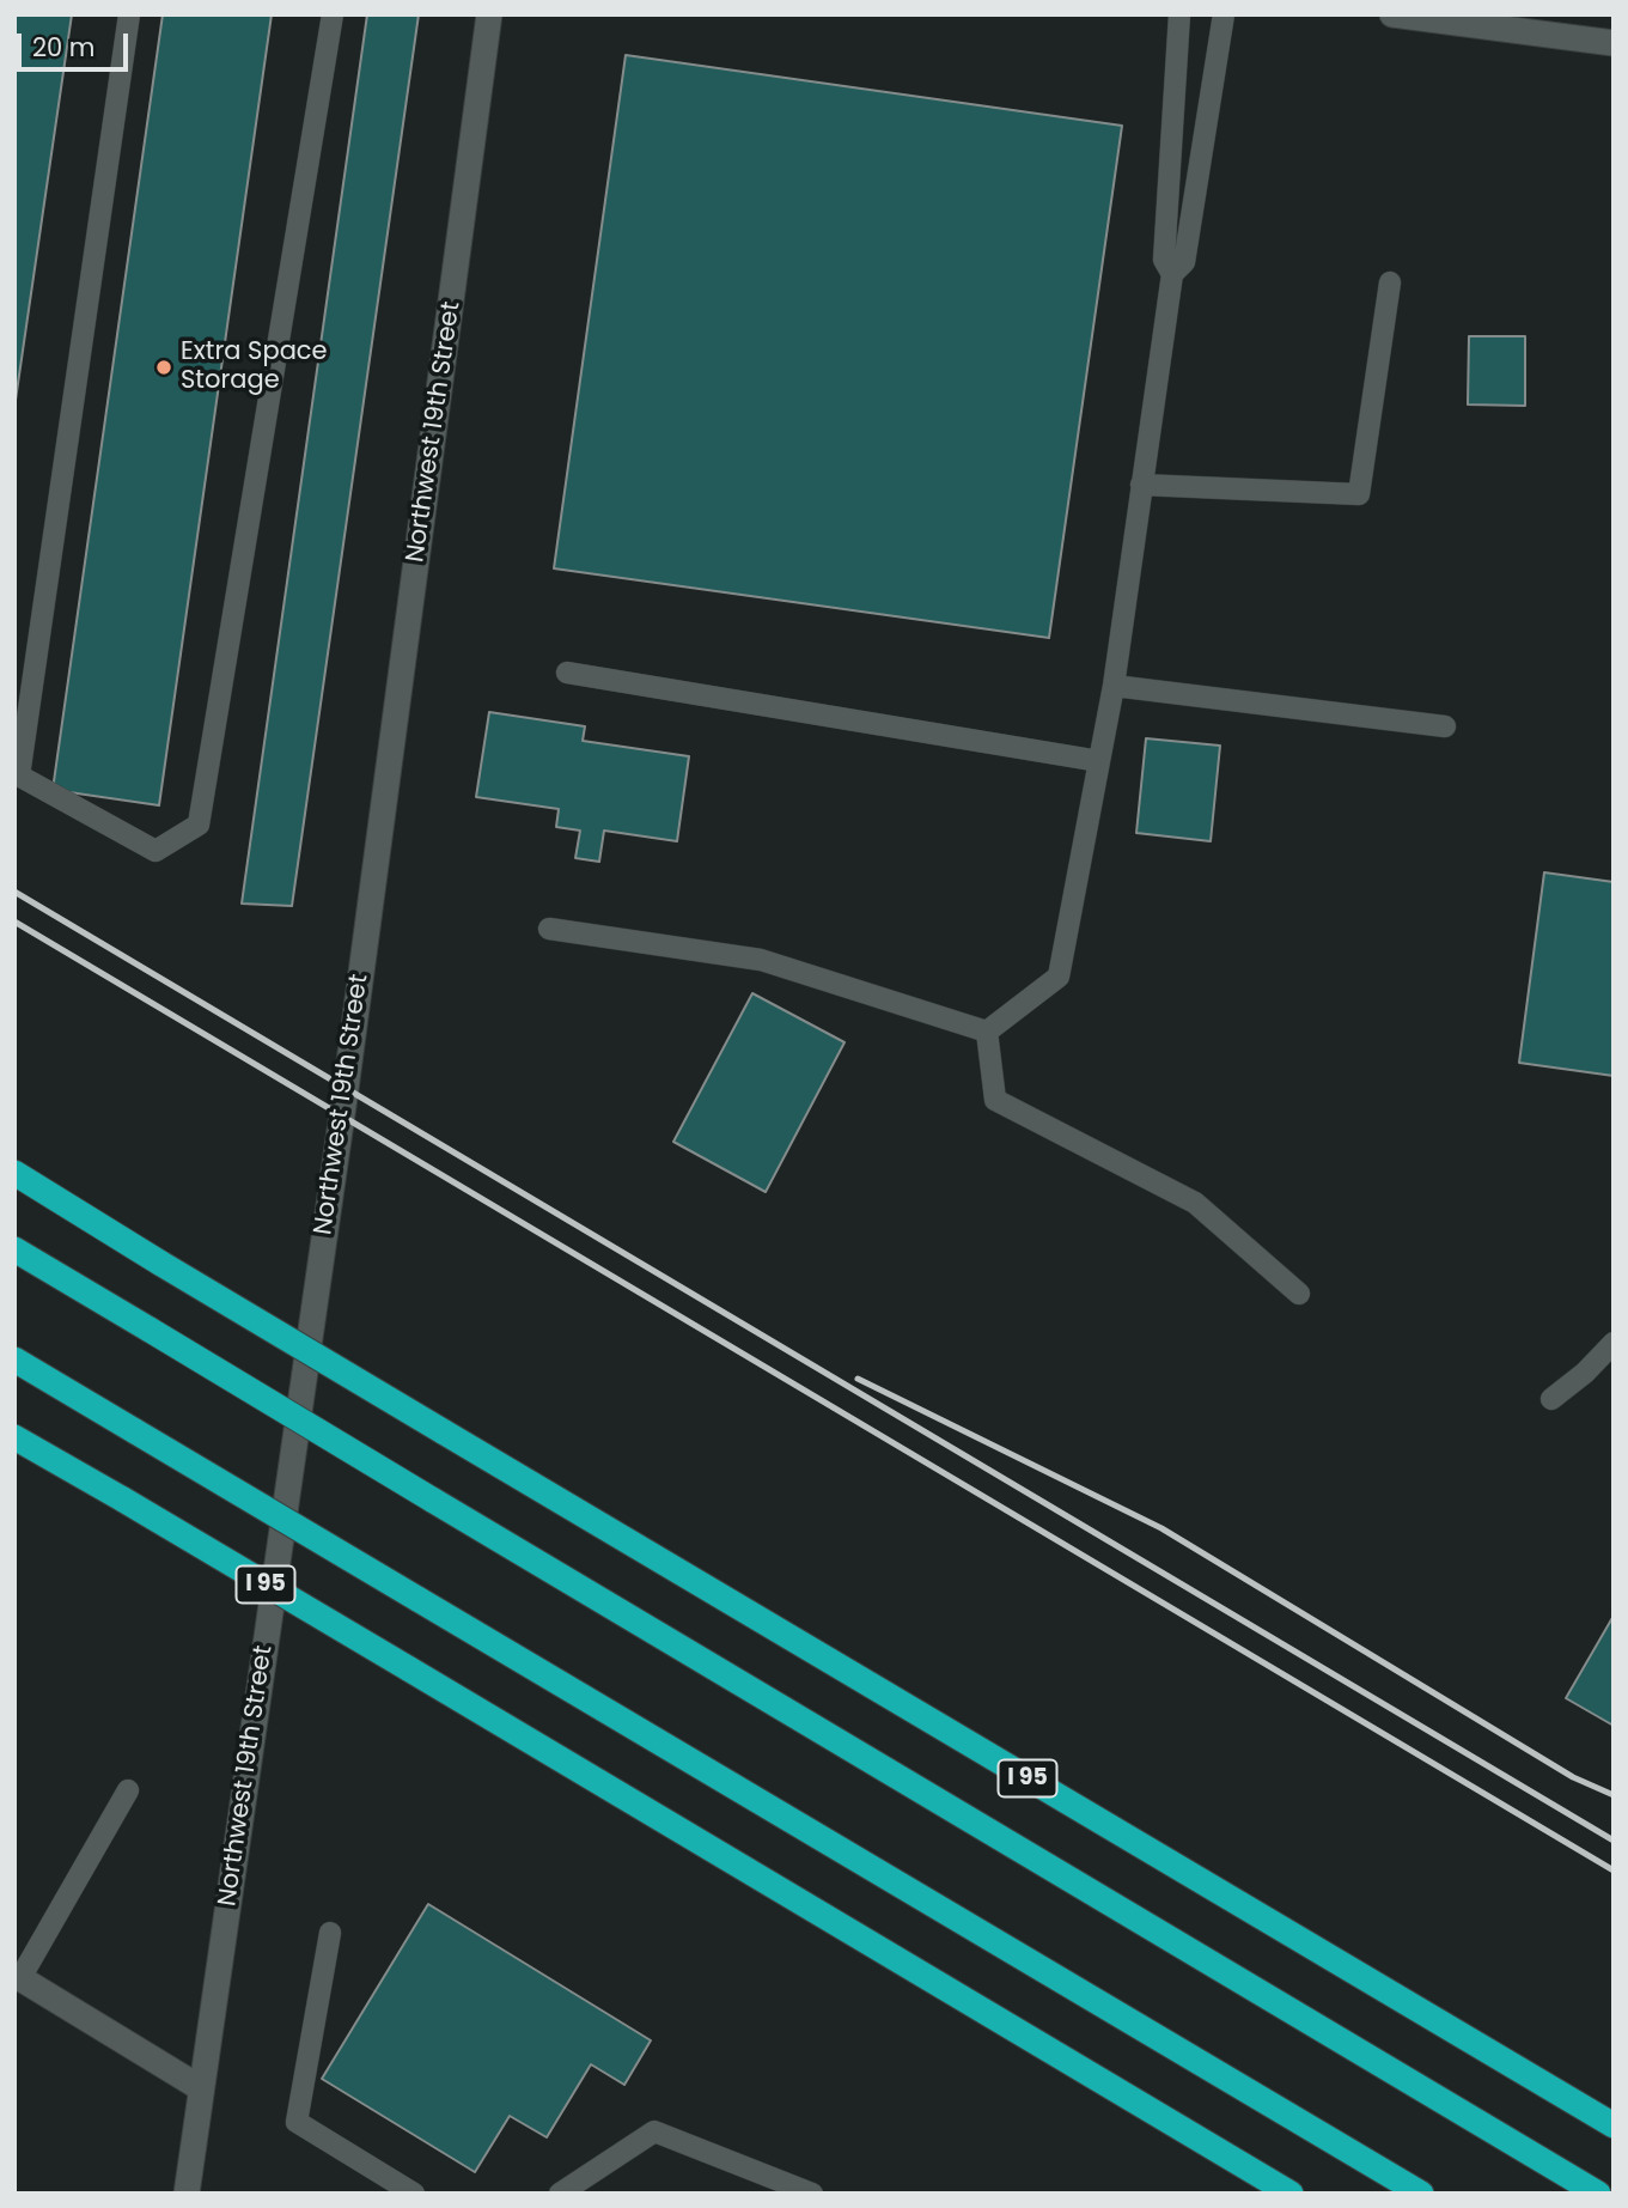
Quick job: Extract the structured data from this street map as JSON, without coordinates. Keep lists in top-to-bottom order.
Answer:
{
  "streets": {
    "highway": ["I 95"],
    "street": ["Northwest 19th Street"]
  },
  "places": ["Extra Space Storage"],
  "scale_bar": "20 m"
}
